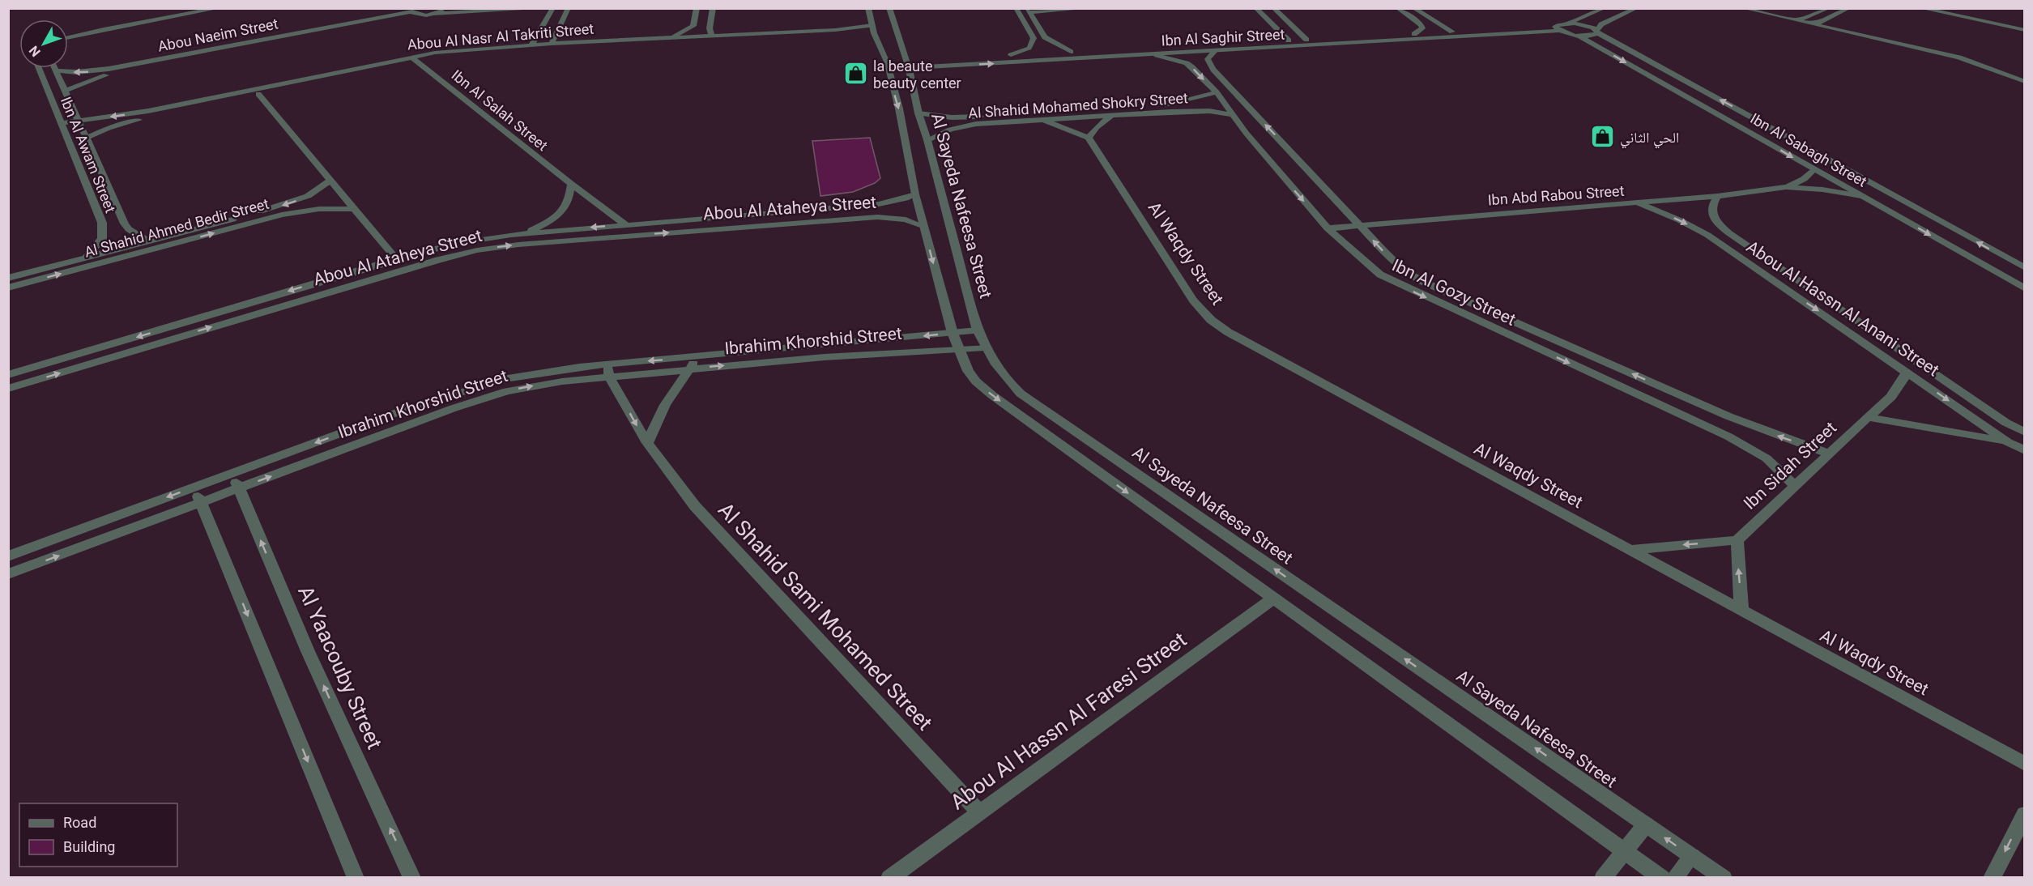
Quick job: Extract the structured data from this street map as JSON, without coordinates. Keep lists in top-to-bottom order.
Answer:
{
  "streets": {
    "street": [
      "Abou Naeim Street",
      "Abou Al Nasr Al Takriti Street",
      "Ibn Al Saghir Street",
      "Al Shahid Mohamed Shokry Street",
      "Ibn Al Salah Street",
      "Ibn Al Sabagh Street",
      "Ibn Al Awam Street",
      "Ibn Abd Rabou Street",
      "Al Sayeda Nafeesa Street",
      "Abou Al Ataheya Street",
      "Al Shahid Ahmed Bedir Street",
      "Al Waqdy Street",
      "Ibn Al Gozy Street",
      "Abou Al Hassn Al Anani Street",
      "Ibrahim Khorshid Street",
      "Ibn Sidah Street",
      "Al Shahid Sami Mohamed Street",
      "Al Yaacouby Street",
      "Abou Al Hassn Al Faresi Street"
    ]
  },
  "crossings": [
    ["Abou Naeim Street", "Ibn Al Awam Street"],
    ["Abou Al Nasr Al Takriti Street", "Ibn Al Salah Street"],
    ["Abou Al Nasr Al Takriti Street", "Ibn Al Awam Street"],
    ["Ibn Al Saghir Street", "Al Sayeda Nafeesa Street"],
    ["Ibn Al Saghir Street", "Ibn Al Gozy Street"],
    ["Al Shahid Mohamed Shokry Street", "Al Sayeda Nafeesa Street"],
    ["Al Shahid Mohamed Shokry Street", "Ibn Al Gozy Street"],
    ["Ibn Al Salah Street", "Abou Al Ataheya Street"],
    ["Ibn Al Sabagh Street", "Ibn Abd Rabou Street"],
    ["Ibn Al Awam Street", "Al Shahid Ahmed Bedir Street"],
    ["Ibn Abd Rabou Street", "Ibn Al Gozy Street"],
    ["Ibn Abd Rabou Street", "Abou Al Hassn Al Anani Street"],
    ["Al Sayeda Nafeesa Street", "Ibrahim Khorshid Street"],
    ["Ibn Al Gozy Street", "Ibn Sidah Street"],
    ["Abou Al Hassn Al Anani Street", "Ibn Sidah Street"],
    ["Ibrahim Khorshid Street", "Al Shahid Sami Mohamed Street"],
    ["Ibrahim Khorshid Street", "Al Yaacouby Street"],
    ["Al Shahid Sami Mohamed Street", "Abou Al Hassn Al Faresi Street"]
  ],
  "places": {
    "shop": ["la beaute beauty center", "الحي الثاني"]
  },
  "legend": ["Road", "Building"],
  "north": "bottom left"
}
